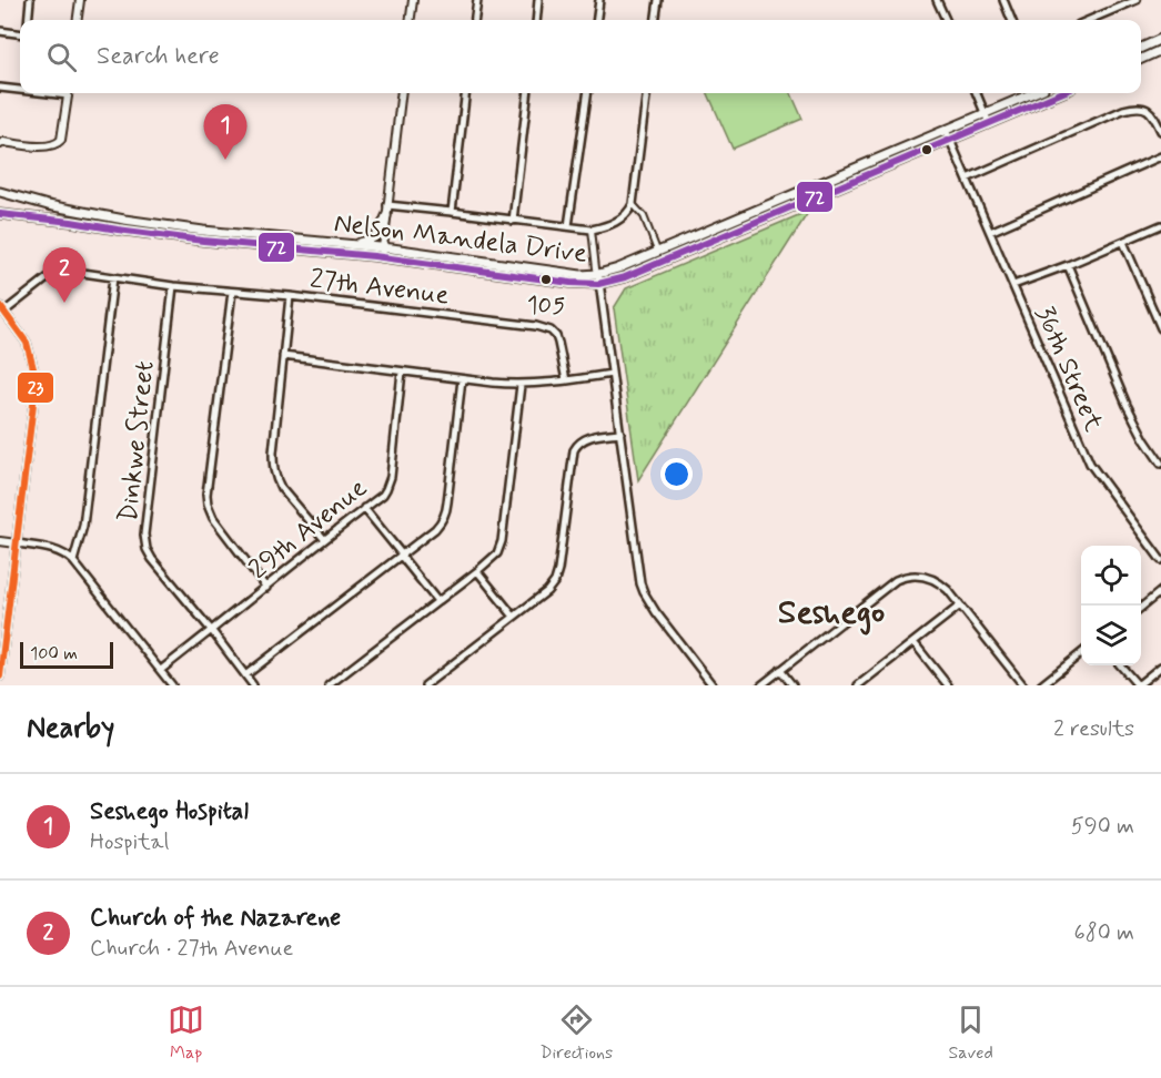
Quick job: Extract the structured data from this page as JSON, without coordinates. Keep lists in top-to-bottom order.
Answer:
{
  "streets": {
    "main road": ["Nelson Mandela Drive"],
    "street": [
      "27th Avenue",
      "36th Street",
      "Dinkwe Street",
      "29th Avenue"
    ]
  },
  "crossings": [
    ["Nelson Mandela Drive", "36th Street"],
    ["27th Avenue", "Dinkwe Street"],
    ["Dinkwe Street", "29th Avenue"]
  ],
  "districts": ["Seshego"],
  "places": ["105"],
  "lines": ["transit line 72", "transit line 23"],
  "scale_bar": "100 m",
  "page": {
    "search": "Search here",
    "pins": ["1", "2"],
    "scale": "100 m",
    "heading": ["Nearby", "2 results"],
    "list": [
      {
        "mark": "1",
        "name": "Seshego Hospital",
        "note": "Hospital",
        "value": "590 m"
      },
      {
        "mark": "2",
        "name": "Church of the Nazarene",
        "note": "Church · 27th Avenue",
        "value": "680 m"
      }
    ],
    "nav": ["Map", "Directions", "Saved"]
  }
}
